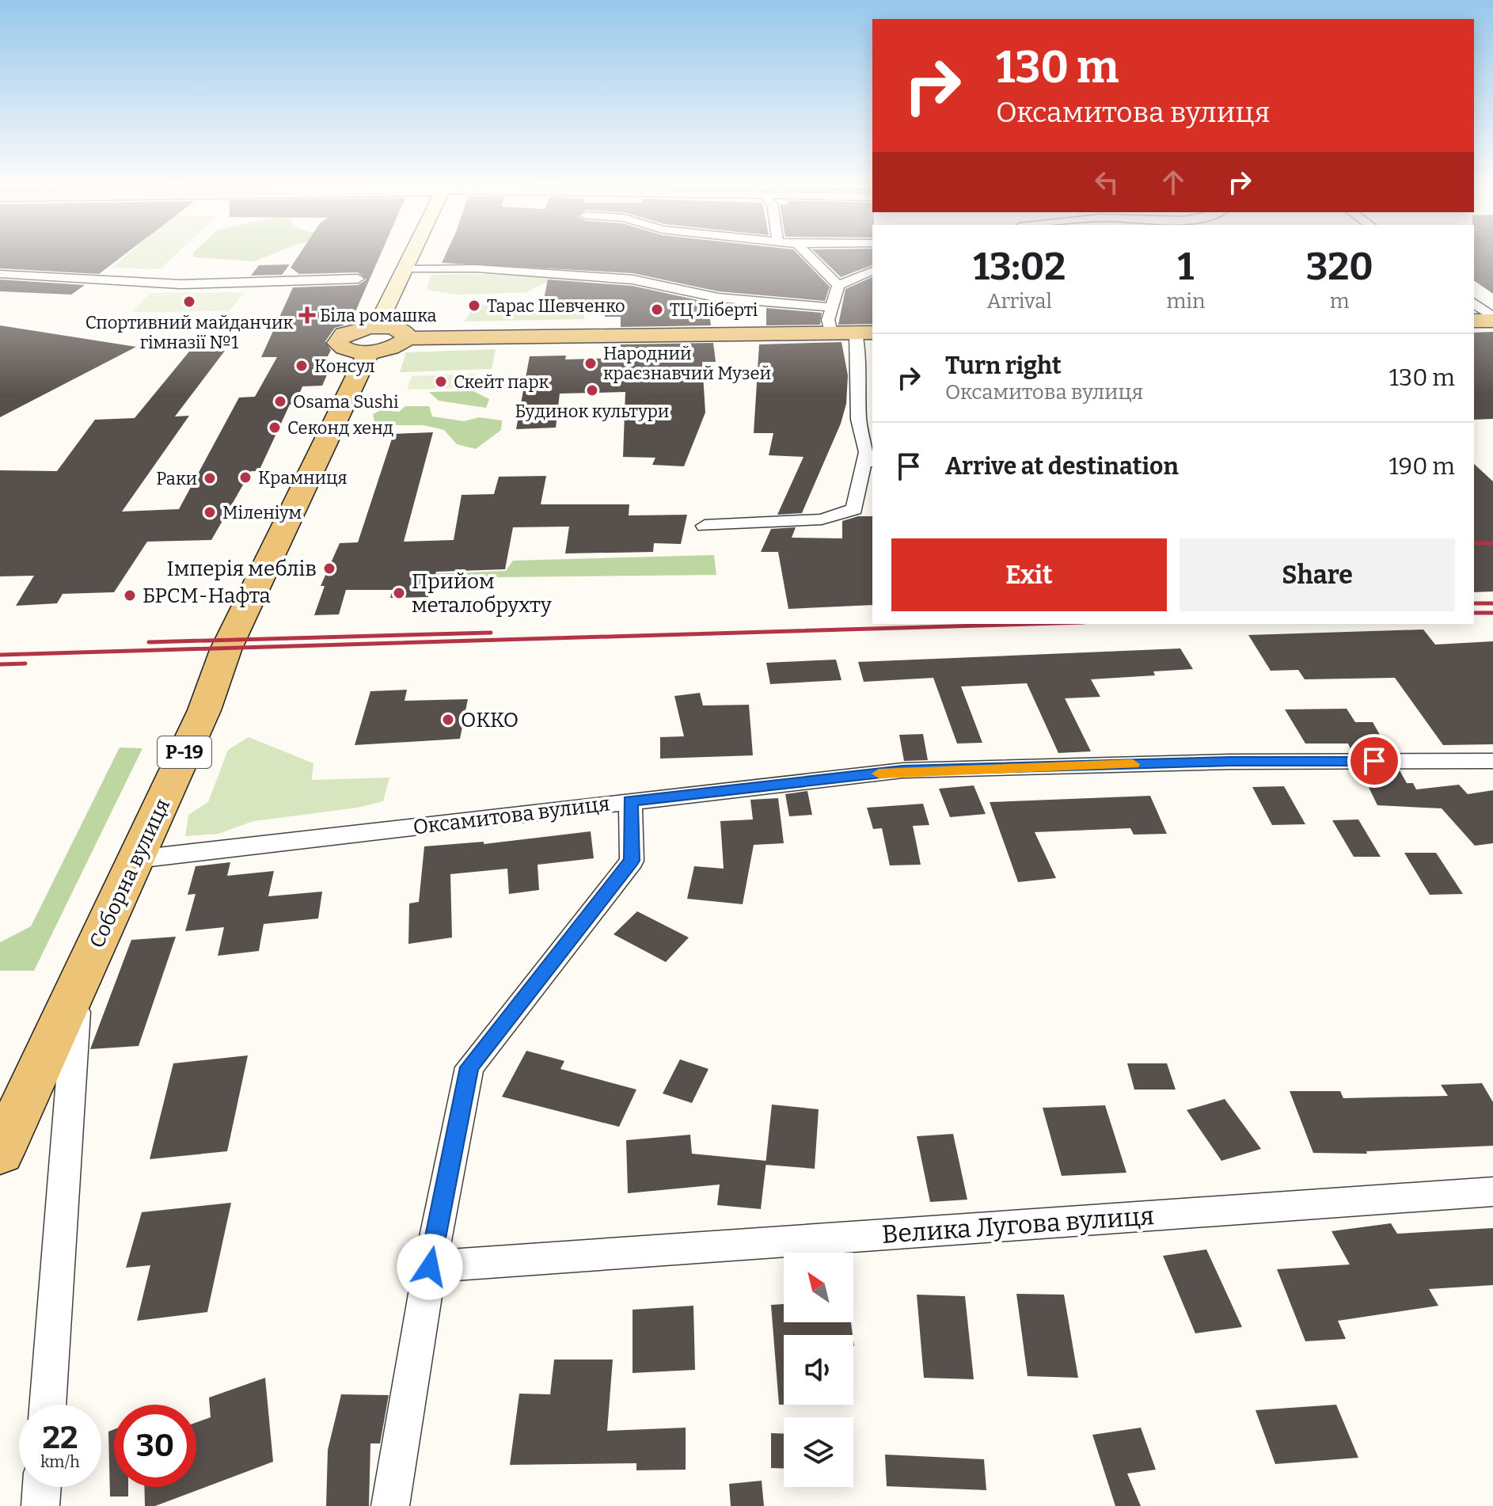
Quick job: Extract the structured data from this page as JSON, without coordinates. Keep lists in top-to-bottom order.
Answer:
{
  "streets": {
    "main road": ["Р-19", "Соборна вулиця"],
    "street": ["Оксамитова вулиця", "Велика Лугова вулиця"]
  },
  "crossings": [
    ["Оксамитова вулиця", "Соборна вулиця"]
  ],
  "places": {
    "other": [
      "Спортивний майданчик гімназії №1",
      "Тарас Шевченко",
      "ТЦ Ліберті",
      "Народний краєзнавчий Музей",
      "Консул",
      "Скейт парк",
      "Будинок культури",
      "Osama Sushi",
      "Секонд хенд",
      "Крамниця",
      "Раки",
      "Міленіум",
      "Імперія меблів",
      "Прийом металобрухту",
      "БРСМ-Нафта",
      "ОККО"
    ],
    "health": ["Біла ромашка"]
  },
  "north": "top left",
  "page": {
    "turn": ["130 m", "Оксамитова вулиця"],
    "eta": [
      "13:02",
      "Arrival",
      "1",
      "min",
      "320",
      "m"
    ],
    "list": [
      {
        "name": "Turn right",
        "note": "Оксамитова вулиця",
        "value": "130 m"
      },
      {
        "name": "Arrive at destination",
        "value": "190 m"
      }
    ],
    "buttons": ["Exit", "Share"],
    "speed": "22 km/h",
    "limit": "30"
  }
}
